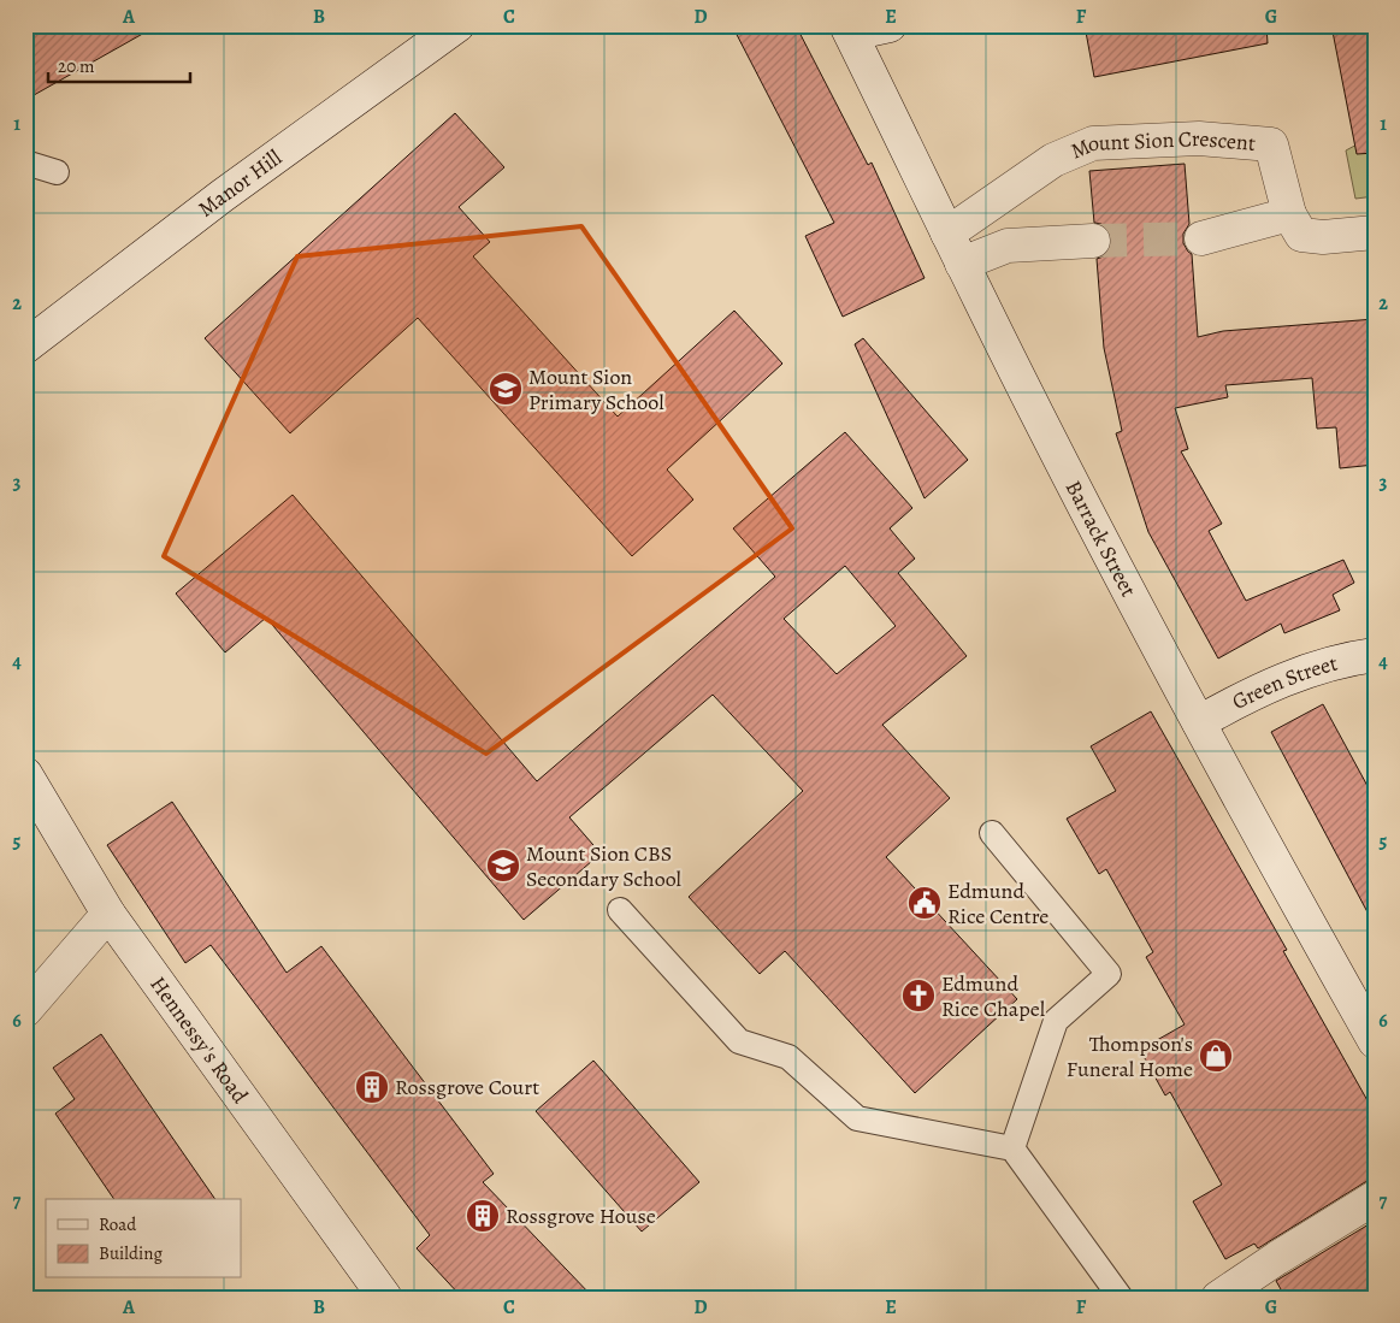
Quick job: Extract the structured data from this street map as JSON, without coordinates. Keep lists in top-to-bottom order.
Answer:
{
  "streets": {
    "street": [
      "Mount Sion Crescent",
      "Manor Hill",
      "Barrack Street",
      "Green Street",
      "Hennessy's Road"
    ]
  },
  "crossings": [
    ["Mount Sion Crescent", "Barrack Street"],
    ["Barrack Street", "Green Street"]
  ],
  "places": {
    "school or university": ["Mount Sion Primary School", "Mount Sion CBS Secondary School"],
    "public building": ["Edmund Rice Centre"],
    "church": ["Edmund Rice Chapel"],
    "shop": ["Thompson's Funeral Home"],
    "building": ["Rossgrove Court", "Rossgrove House"]
  },
  "legend": ["Road", "Building"],
  "scale_bar": "20 m",
  "grid": {
    "columns": [
      "A",
      "B",
      "C",
      "D",
      "E",
      "F",
      "G"
    ],
    "rows": [
      "1",
      "2",
      "3",
      "4",
      "5",
      "6",
      "7"
    ]
  }
}
